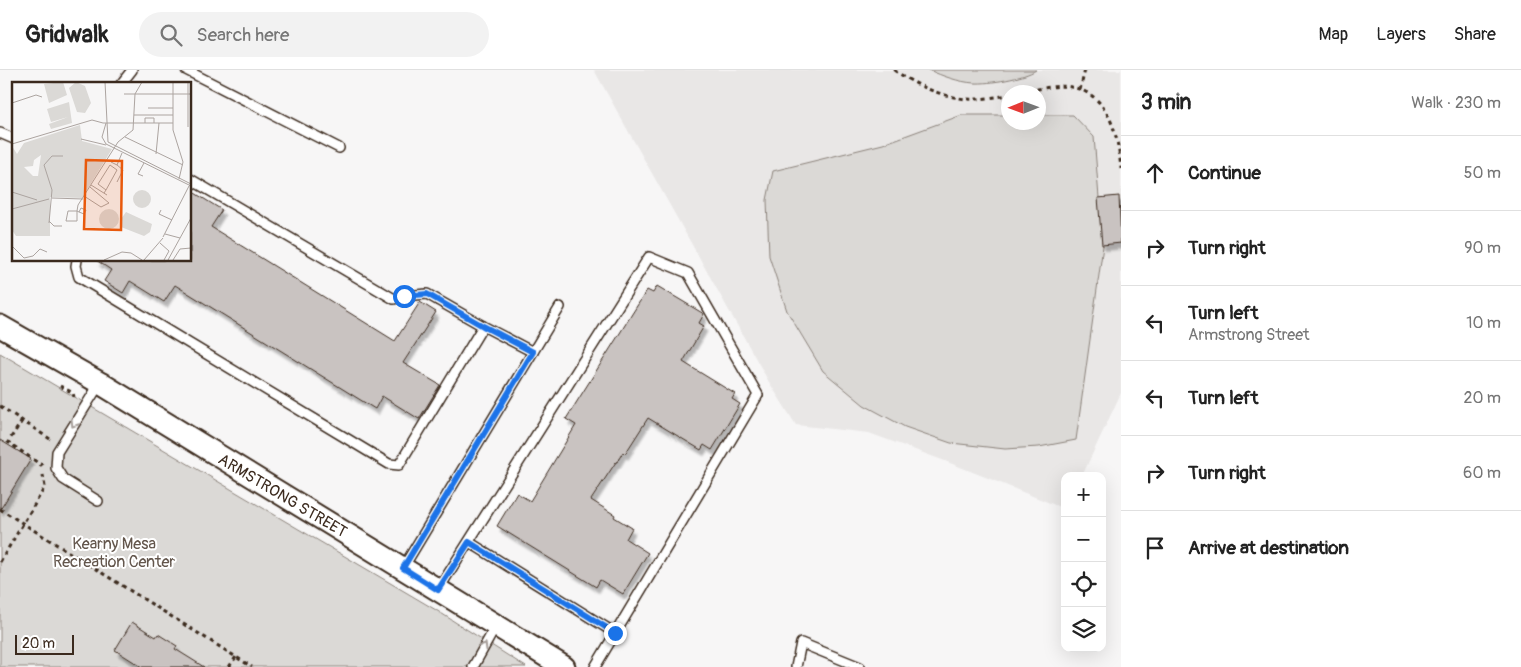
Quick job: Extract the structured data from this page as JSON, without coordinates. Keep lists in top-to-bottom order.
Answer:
{
  "streets": {
    "street": ["ARMSTRONG STREET"]
  },
  "parks": ["Kearny Mesa Recreation Center"],
  "scale_bar": "20 m",
  "north": "left",
  "page": {
    "header": "Gridwalk",
    "search": "Search here",
    "nav": ["Map", "Layers", "Share"],
    "heading": ["3 min", "Walk · 230 m"],
    "list": [
      ["Continue", "50 m"],
      ["Turn right", "90 m"],
      ["Turn left", "Armstrong Street", "10 m"],
      ["Turn left", "20 m"],
      ["Turn right", "60 m"],
      "Arrive at destination"
    ],
    "map_buttons": ["+", "−"],
    "scale": "20 m"
  }
}
